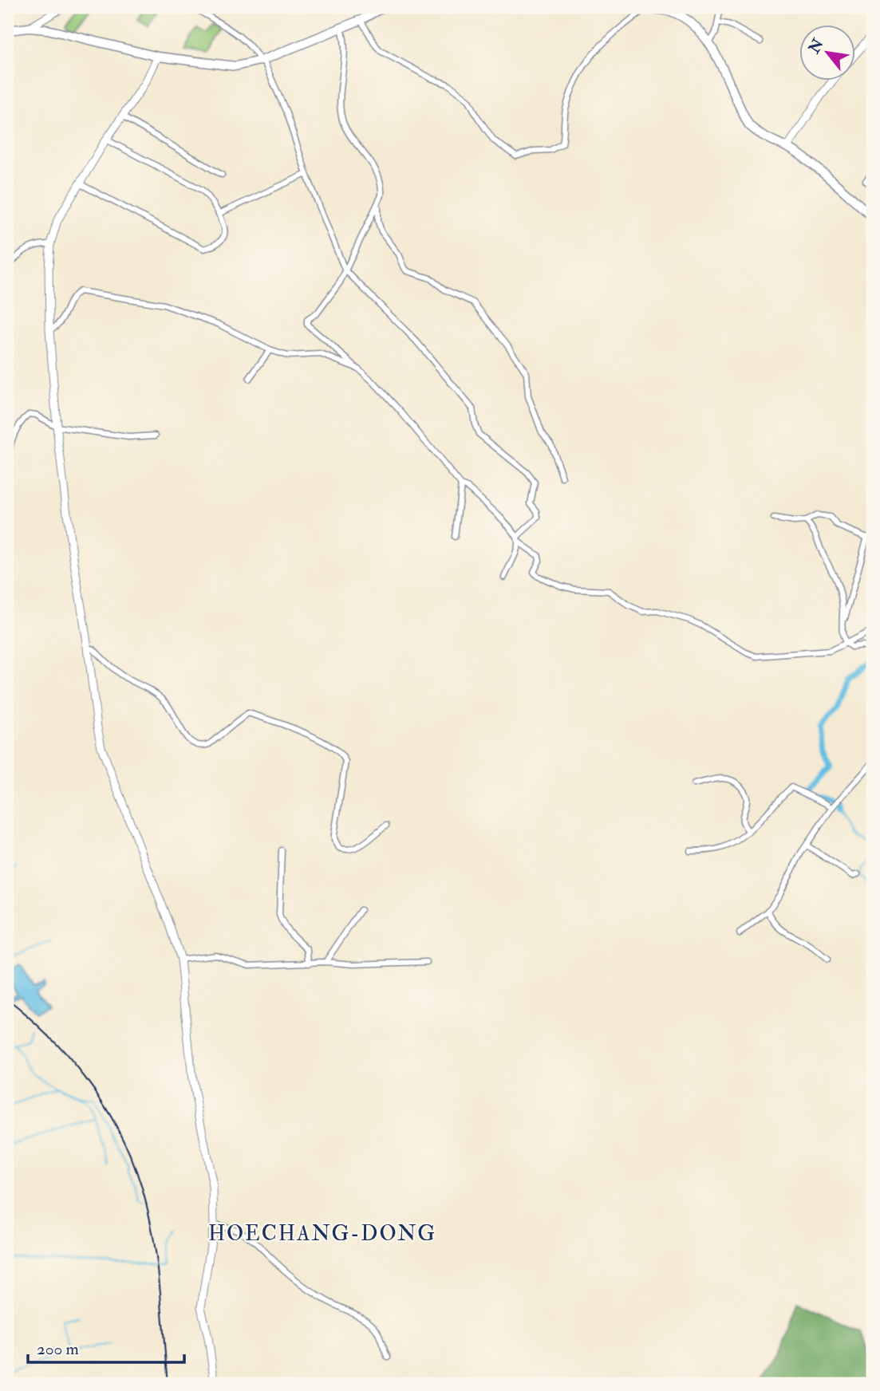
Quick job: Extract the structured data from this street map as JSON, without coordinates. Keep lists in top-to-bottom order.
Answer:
{
  "districts": ["HOECHANG-DONG"],
  "scale_bar": "200 m",
  "north": "top left"
}
